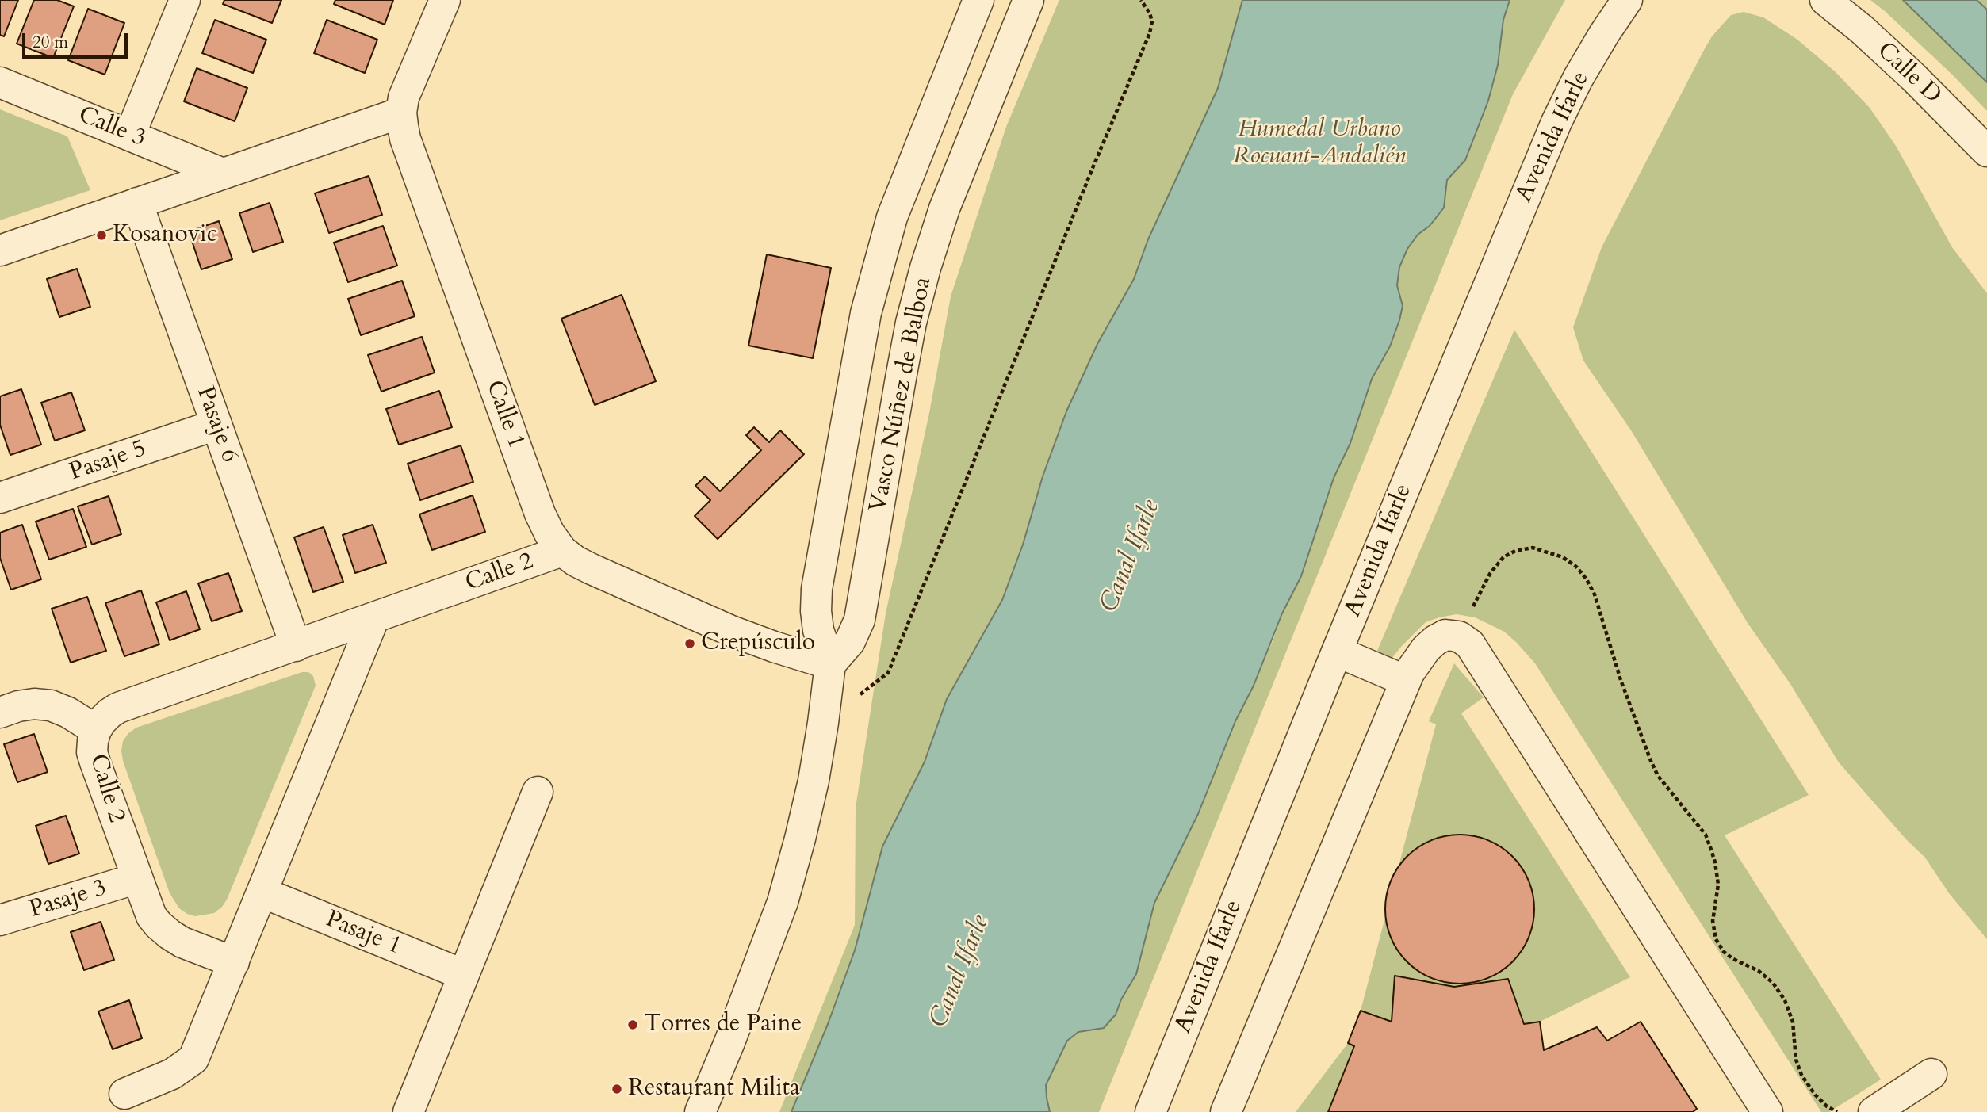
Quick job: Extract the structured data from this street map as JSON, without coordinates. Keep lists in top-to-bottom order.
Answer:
{
  "streets": {
    "street": [
      "Calle D",
      "Calle 3",
      "Avenida Ifarle",
      "Vasco Núñez de Balboa",
      "Calle 1",
      "Pasaje 6",
      "Pasaje 5",
      "Calle 2",
      "Pasaje 3",
      "Pasaje 1"
    ]
  },
  "crossings": [
    ["Vasco Núñez de Balboa", "Calle 1"],
    ["Calle 1", "Calle 2"],
    ["Pasaje 6", "Pasaje 5"],
    ["Pasaje 6", "Calle 2"],
    ["Calle 2", "Pasaje 3"]
  ],
  "water": ["Canal Ifarle"],
  "parks": ["Humedal Urbano Rocuant-Andalién"],
  "places": [
    "Kosanovic",
    "Crepúsculo",
    "Torres de Paine",
    "Restaurant Milita"
  ],
  "scale_bar": "20 m"
}
